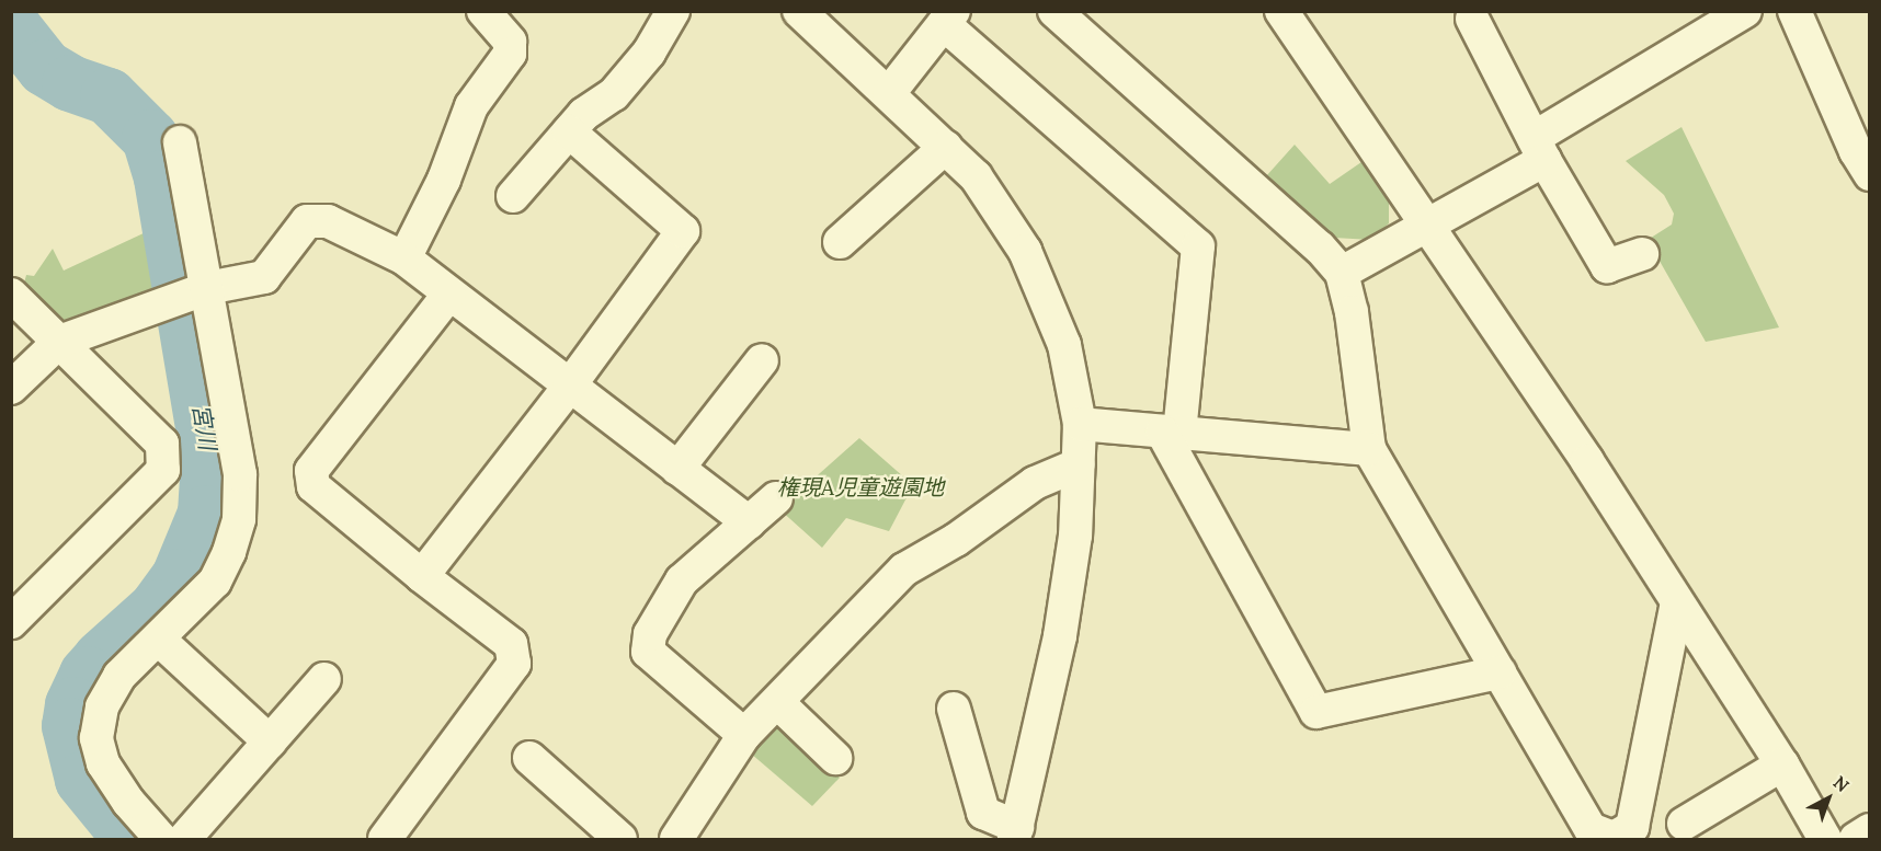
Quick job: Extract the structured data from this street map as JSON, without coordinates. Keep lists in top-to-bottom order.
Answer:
{
  "water": ["宮川"],
  "parks": ["権現A児童遊園地"],
  "north": "top right"
}
